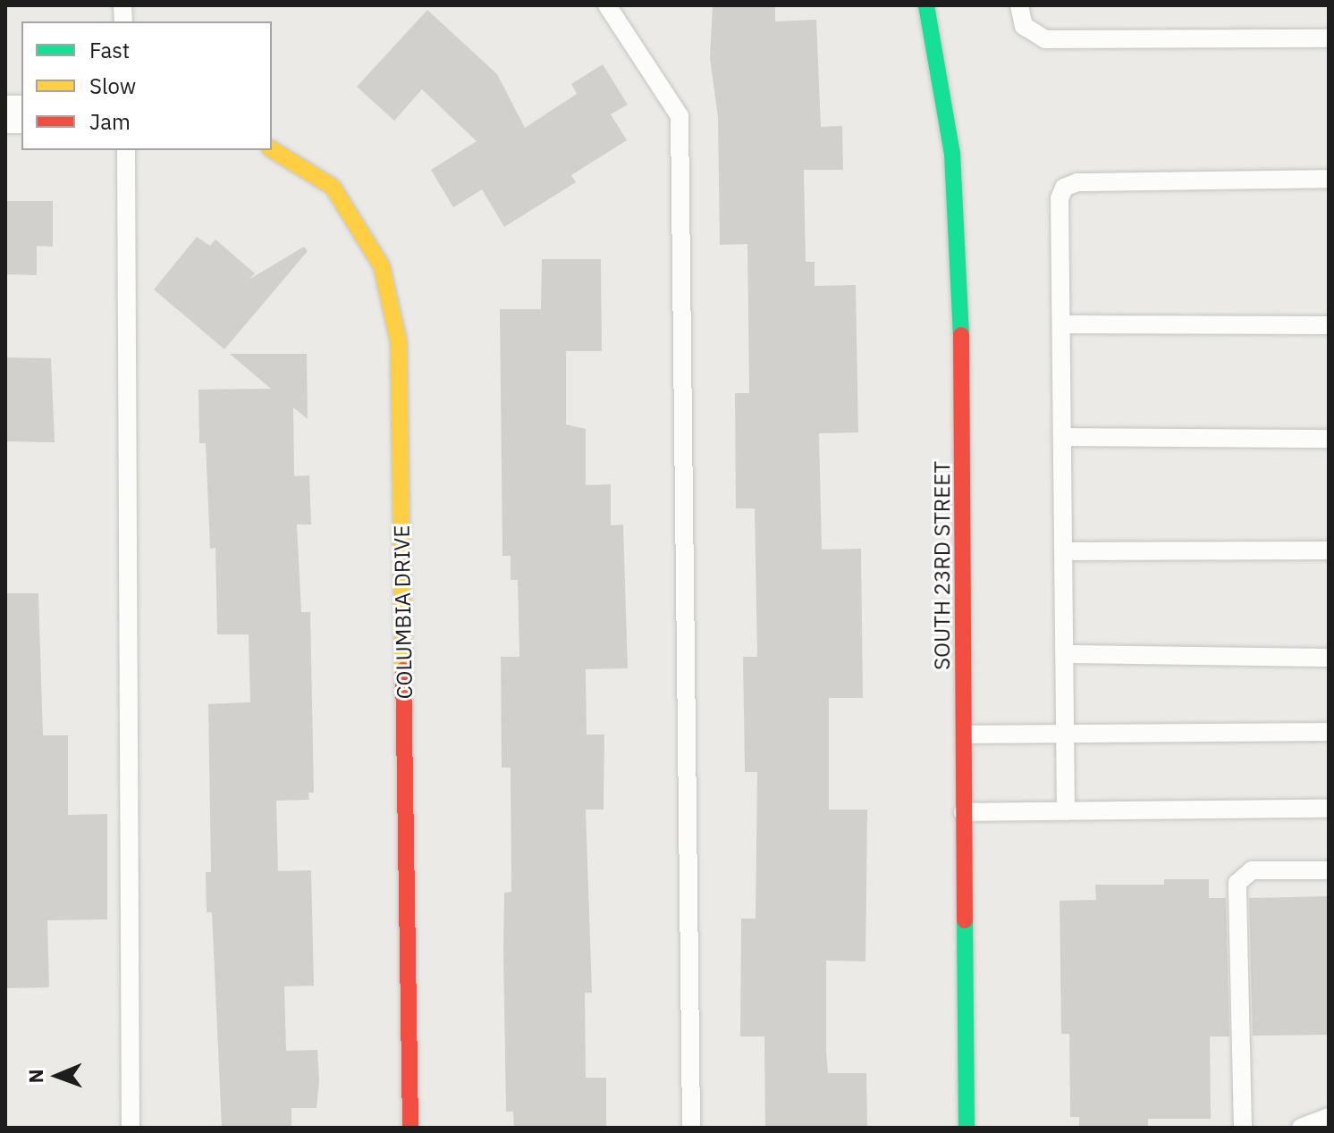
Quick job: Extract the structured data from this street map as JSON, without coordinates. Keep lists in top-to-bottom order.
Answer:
{
  "streets": {
    "street": ["SOUTH 23RD STREET", "COLUMBIA DRIVE"]
  },
  "legend": ["Fast", "Slow", "Jam"],
  "north": "left"
}
